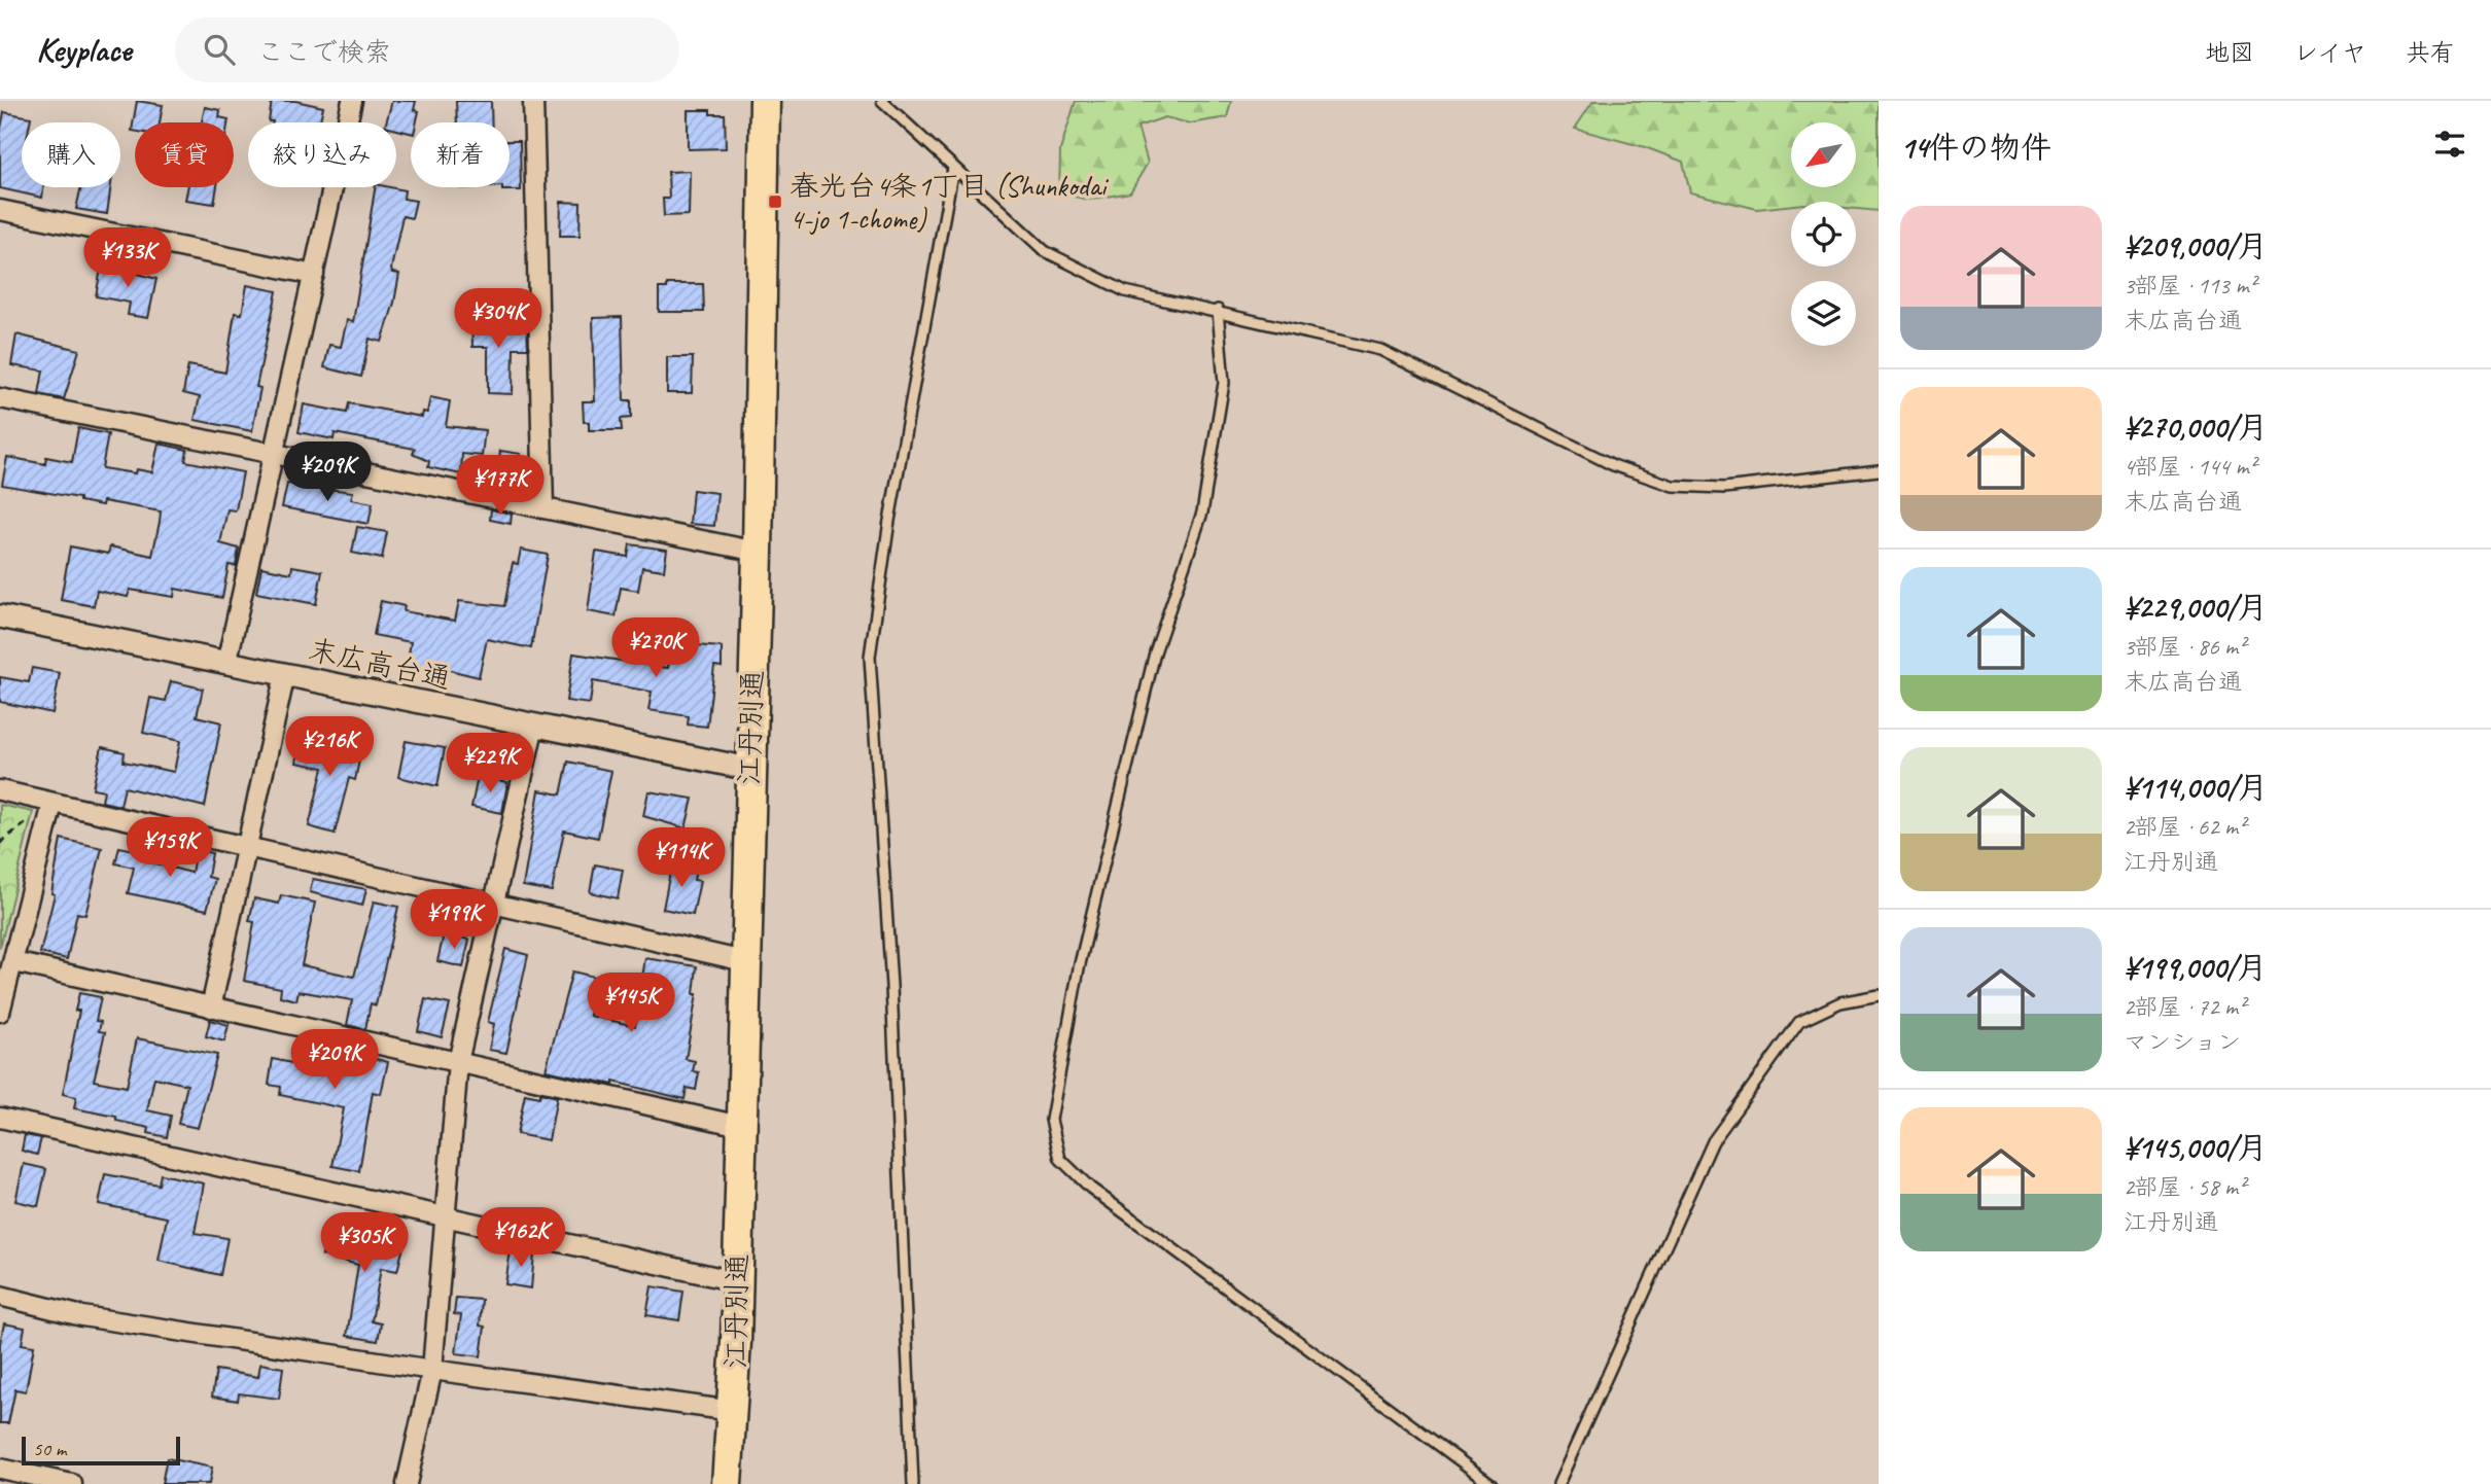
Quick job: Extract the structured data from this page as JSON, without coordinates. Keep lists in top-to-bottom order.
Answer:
{
  "streets": {
    "main road": ["江丹別通"],
    "street": ["末広高台通"]
  },
  "crossings": [
    ["末広高台通", "江丹別通"]
  ],
  "places": {
    "transit": ["春光台4条1丁目 (Shunkodai 4-jo 1-chome)"]
  },
  "scale_bar": "50 m",
  "north": "bottom left",
  "page": {
    "header": "Keyplace",
    "search": "ここで検索",
    "nav": ["地図", "レイヤ", "共有"],
    "heading": "14件の物件",
    "chip": [
      "購入",
      "賃貸",
      "絞り込み",
      "新着"
    ],
    "list": [
      {
        "name": "¥209,000/月",
        "note": "3部屋 · 113 m² · 末広高台通"
      },
      {
        "name": "¥270,000/月",
        "note": "4部屋 · 144 m² · 末広高台通"
      },
      {
        "name": "¥229,000/月",
        "note": "3部屋 · 86 m² · 末広高台通"
      },
      {
        "name": "¥114,000/月",
        "note": "2部屋 · 62 m² · 江丹別通"
      },
      {
        "name": "¥199,000/月",
        "note": "2部屋 · 72 m² · マンション"
      },
      {
        "name": "¥145,000/月",
        "note": "2部屋 · 58 m² · 江丹別通"
      }
    ],
    "price": [
      "¥133K",
      "¥304K",
      "¥209K",
      "¥177K",
      "¥270K",
      "¥216K",
      "¥229K",
      "¥159K",
      "¥114K",
      "¥199K",
      "¥145K",
      "¥209K",
      "¥162K",
      "¥305K"
    ],
    "scale": "50 m"
  }
}
